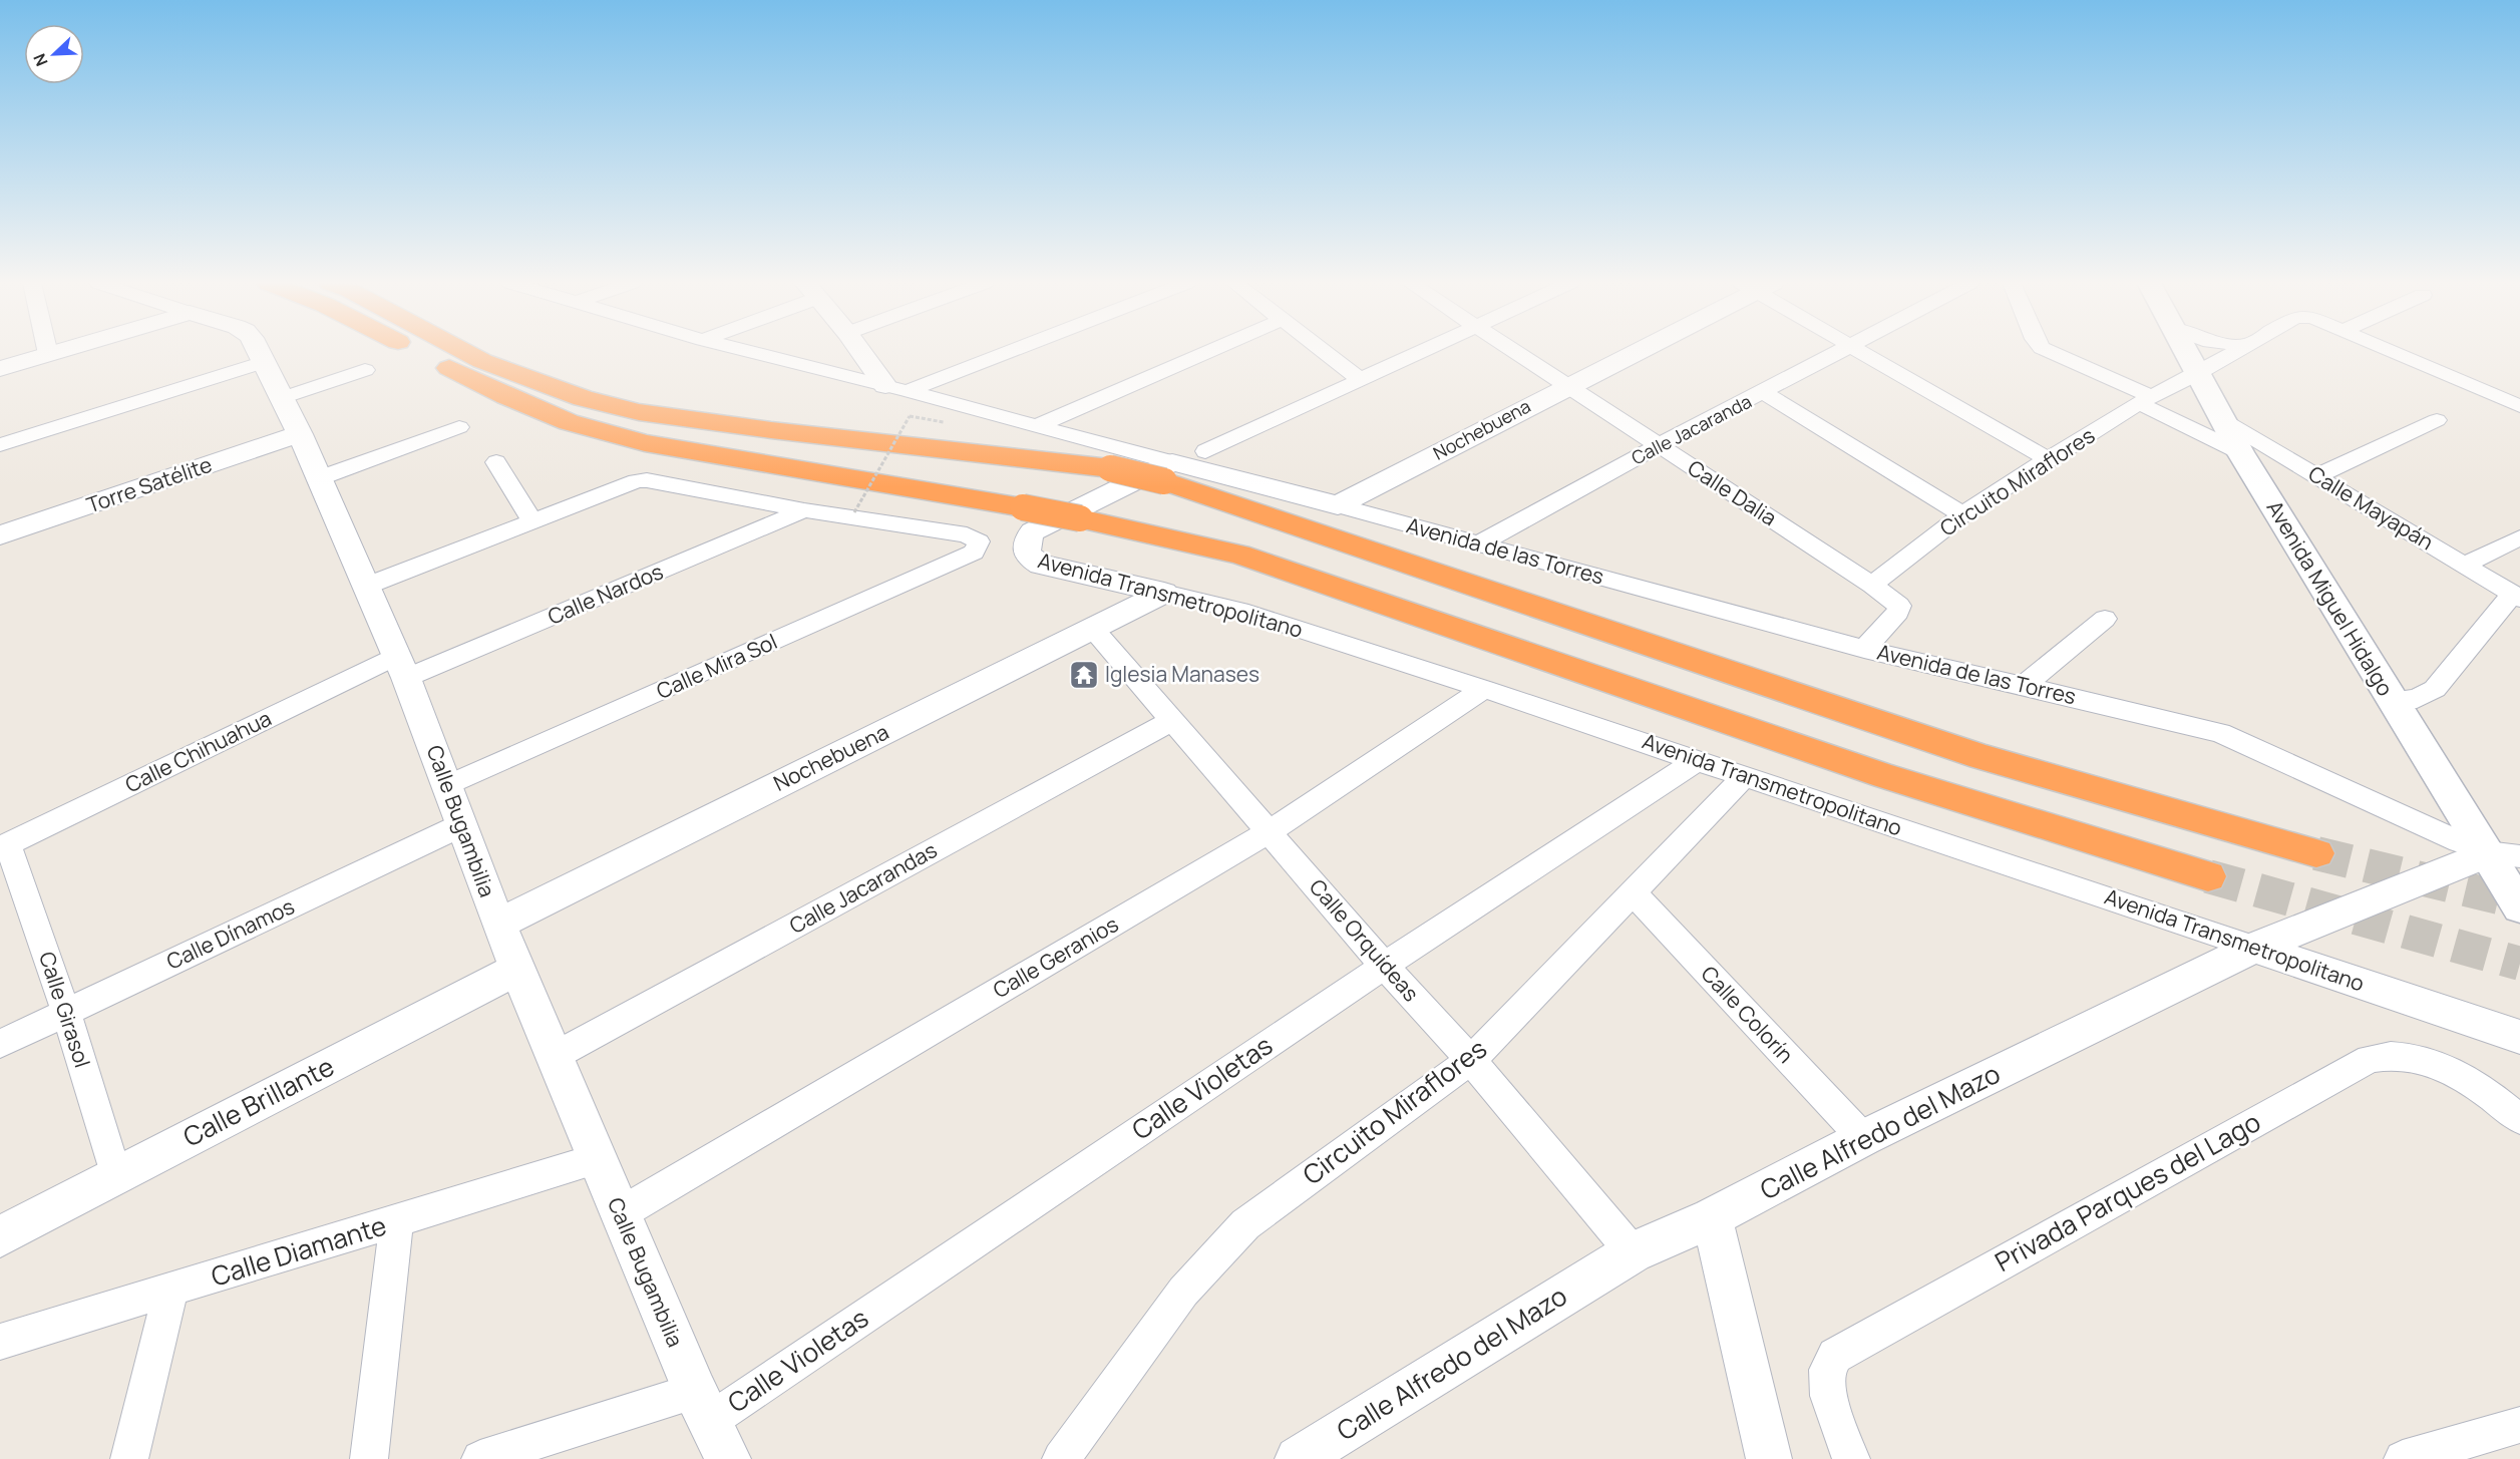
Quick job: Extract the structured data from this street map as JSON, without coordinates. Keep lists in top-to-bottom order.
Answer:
{
  "streets": {
    "main road": ["Avenida Miguel Hidalgo"],
    "street": [
      "Nochebuena",
      "Calle Jacaranda",
      "Circuito Miraflores",
      "Torre Satélite",
      "Calle Dalia",
      "Calle Mayapán",
      "Avenida de las Torres",
      "Calle Nardos",
      "Avenida Transmetropolitano",
      "Calle Mira Sol",
      "Calle Chihuahua",
      "Calle Bugambilia",
      "Calle Jacarandas",
      "Calle Dínamos",
      "Calle Orquídeas",
      "Calle Geranios",
      "Calle Girasol",
      "Calle Colorín",
      "Calle Violetas",
      "Calle Brillante",
      "Calle Alfredo del Mazo",
      "Privada Parques del Lago",
      "Calle Diamante"
    ]
  },
  "crossings": [
    ["Nochebuena", "Calle Dalia"],
    ["Nochebuena", "Avenida de las Torres"],
    ["Nochebuena", "Avenida Transmetropolitano"],
    ["Nochebuena", "Calle Bugambilia"],
    ["Nochebuena", "Calle Orquídeas"],
    ["Calle Jacaranda", "Calle Dalia"],
    ["Calle Jacaranda", "Avenida de las Torres"],
    ["Circuito Miraflores", "Calle Dalia"],
    ["Circuito Miraflores", "Avenida Transmetropolitano"],
    ["Circuito Miraflores", "Avenida Miguel Hidalgo"],
    ["Circuito Miraflores", "Calle Orquídeas"],
    ["Circuito Miraflores", "Calle Colorín"],
    ["Torre Satélite", "Calle Bugambilia"],
    ["Calle Mayapán", "Avenida Miguel Hidalgo"],
    ["Avenida de las Torres", "Avenida Transmetropolitano"],
    ["Avenida de las Torres", "Avenida Miguel Hidalgo"],
    ["Avenida de las Torres", "Calle Alfredo del Mazo"],
    ["Calle Nardos", "Calle Mira Sol"],
    ["Calle Nardos", "Calle Chihuahua"],
    ["Calle Nardos", "Calle Bugambilia"],
    ["Avenida Transmetropolitano", "Calle Geranios"],
    ["Avenida Transmetropolitano", "Calle Violetas"],
    ["Avenida Transmetropolitano", "Calle Alfredo del Mazo"],
    ["Avenida Miguel Hidalgo", "Calle Alfredo del Mazo"],
    ["Calle Mira Sol", "Calle Bugambilia"],
    ["Calle Chihuahua", "Calle Bugambilia"],
    ["Calle Chihuahua", "Calle Girasol"],
    ["Calle Bugambilia", "Calle Jacarandas"],
    ["Calle Bugambilia", "Calle Dínamos"],
    ["Calle Bugambilia", "Calle Geranios"],
    ["Calle Bugambilia", "Calle Violetas"],
    ["Calle Bugambilia", "Calle Brillante"],
    ["Calle Bugambilia", "Calle Diamante"],
    ["Calle Jacarandas", "Calle Orquídeas"],
    ["Calle Dínamos", "Calle Girasol"],
    ["Calle Orquídeas", "Calle Geranios"],
    ["Calle Orquídeas", "Calle Violetas"],
    ["Calle Orquídeas", "Calle Alfredo del Mazo"],
    ["Calle Girasol", "Calle Brillante"],
    ["Calle Colorín", "Calle Alfredo del Mazo"]
  ],
  "places": {
    "temple": ["Iglesia Manases"]
  },
  "north": "bottom left"
}
